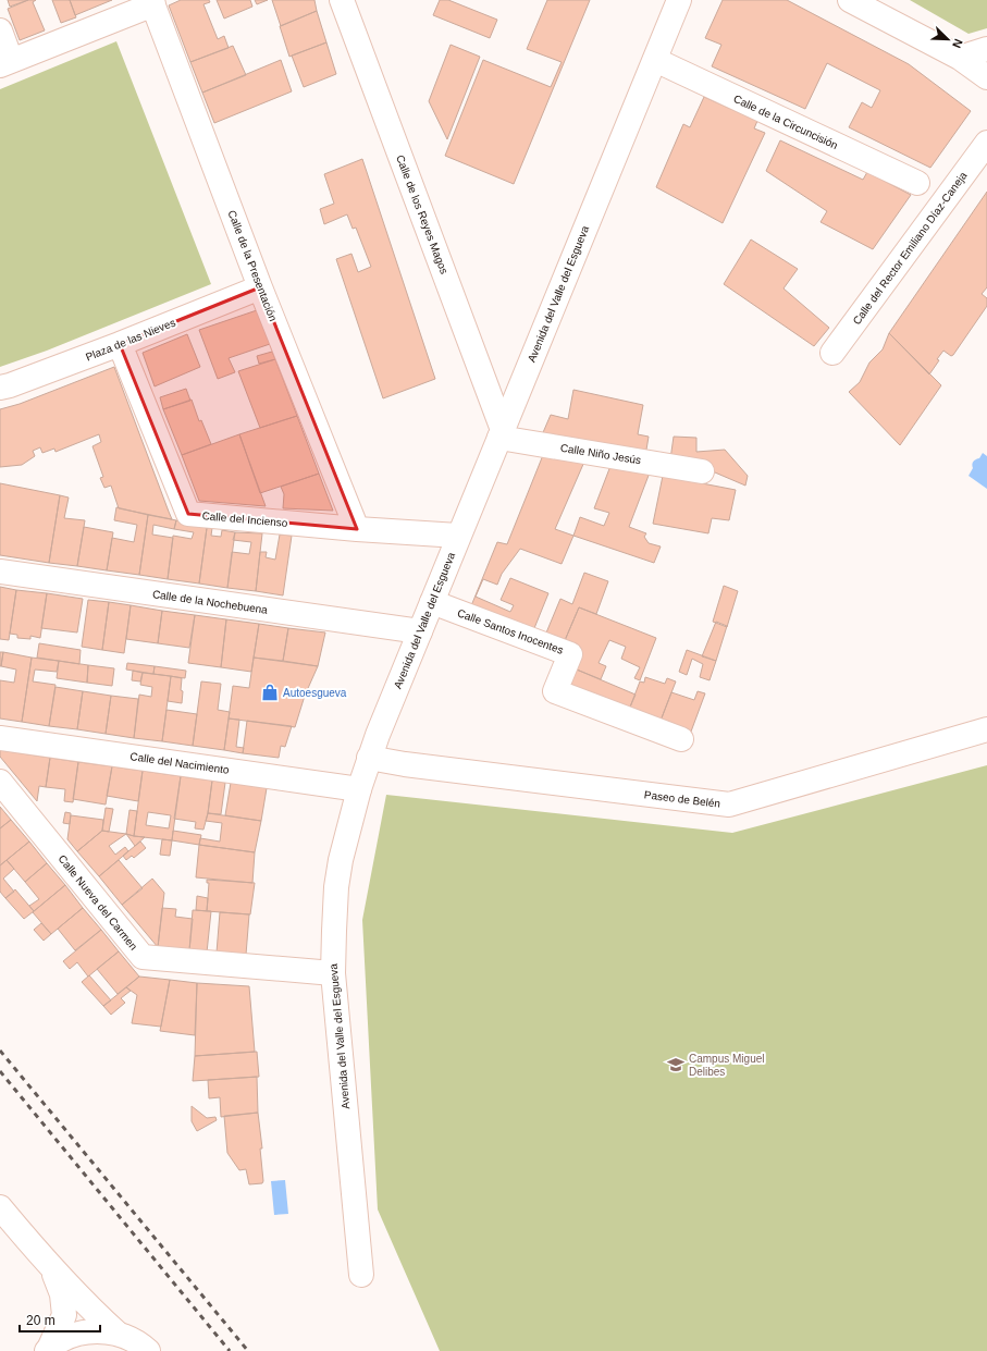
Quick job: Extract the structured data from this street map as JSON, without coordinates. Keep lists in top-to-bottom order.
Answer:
{
  "streets": {
    "street": [
      "Calle de la Circuncisión",
      "Calle de los Reyes Magos",
      "Calle del Rector Emiliano Díaz-Caneja",
      "Calle de la Presentación",
      "Avenida del Valle del Esgueva",
      "Plaza de las Nieves",
      "Calle Niño Jesús",
      "Calle del Incienso",
      "Calle de la Nochebuena",
      "Calle Santos Inocentes",
      "Calle del Nacimiento",
      "Paseo de Belén",
      "Calle Nueva del Carmen"
    ]
  },
  "crossings": [
    ["Calle de la Circuncisión", "Avenida del Valle del Esgueva"],
    ["Calle de los Reyes Magos", "Avenida del Valle del Esgueva"],
    ["Calle de los Reyes Magos", "Calle Niño Jesús"],
    ["Calle de la Presentación", "Plaza de las Nieves"],
    ["Calle de la Presentación", "Calle del Incienso"],
    ["Avenida del Valle del Esgueva", "Calle Niño Jesús"],
    ["Avenida del Valle del Esgueva", "Calle del Incienso"],
    ["Avenida del Valle del Esgueva", "Calle de la Nochebuena"],
    ["Avenida del Valle del Esgueva", "Calle Santos Inocentes"],
    ["Avenida del Valle del Esgueva", "Calle del Nacimiento"],
    ["Avenida del Valle del Esgueva", "Paseo de Belén"],
    ["Avenida del Valle del Esgueva", "Calle Nueva del Carmen"],
    ["Plaza de las Nieves", "Calle del Incienso"]
  ],
  "places": {
    "shop": ["Autoesgueva"],
    "school or university": ["Campus Miguel Delibes"]
  },
  "scale_bar": "20 m",
  "north": "bottom right"
}
